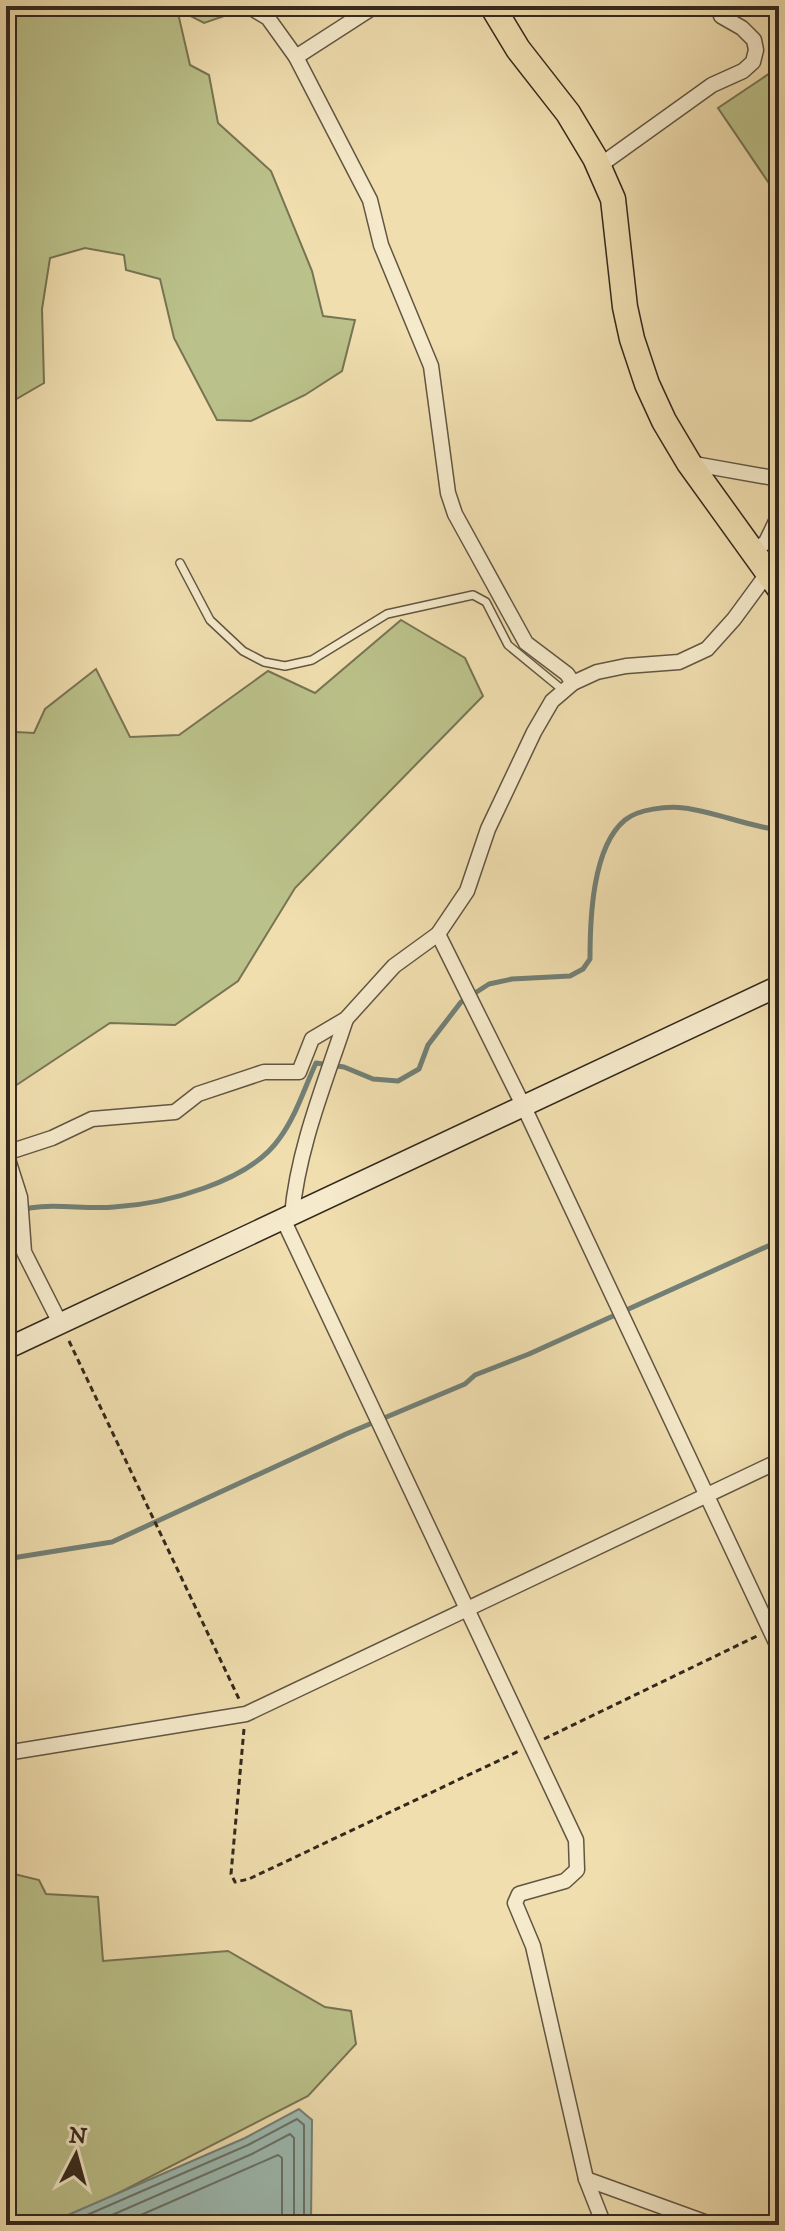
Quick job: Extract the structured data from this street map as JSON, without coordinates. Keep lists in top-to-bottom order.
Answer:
{
  "north": "top"
}
